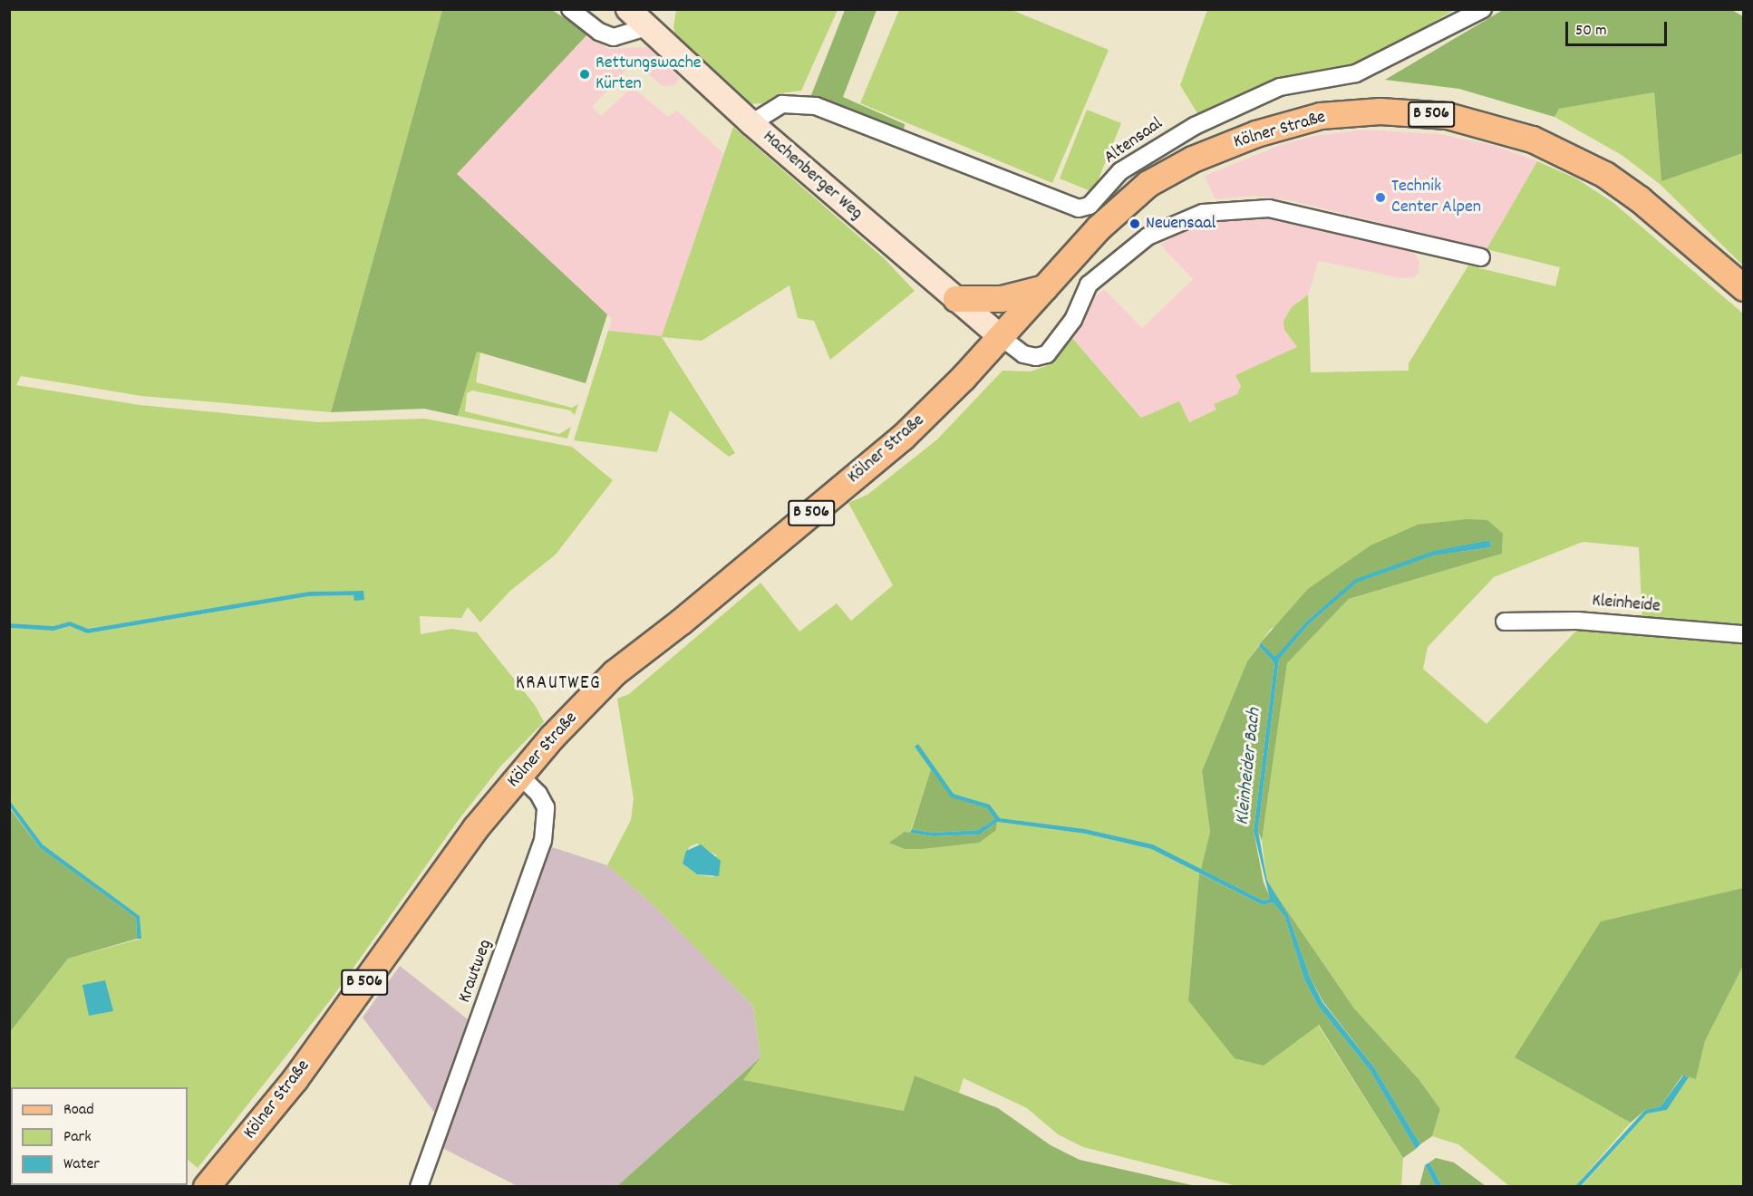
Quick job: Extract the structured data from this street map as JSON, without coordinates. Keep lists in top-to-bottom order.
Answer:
{
  "streets": {
    "main road": ["B 506", "Kölner Straße"],
    "street": [
      "Altensaal",
      "Hachenberger Weg",
      "Kleinheide",
      "Krautweg"
    ]
  },
  "crossings": [
    ["Kölner Straße", "Hachenberger Weg"],
    ["Kölner Straße", "Krautweg"],
    ["Altensaal", "Hachenberger Weg"]
  ],
  "districts": ["KRAUTWEG"],
  "water": ["Kleinheider Bach"],
  "places": ["Rettungswache Kürten", "Technik Center Alpen", "Neuensaal"],
  "legend": ["Road", "Park", "Water"],
  "scale_bar": "50 m"
}
